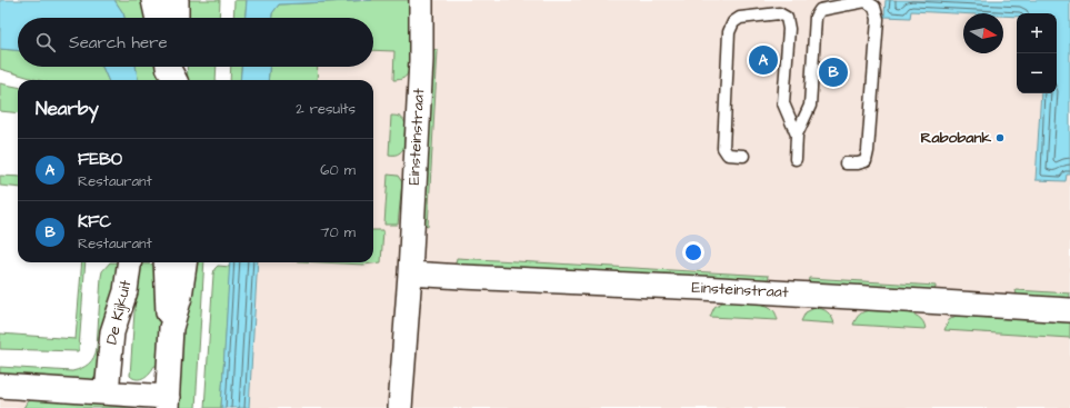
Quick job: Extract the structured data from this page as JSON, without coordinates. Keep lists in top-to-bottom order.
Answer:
{
  "streets": {
    "street": ["Einsteinstraat", "De Kijkuit"]
  },
  "places": ["Rabobank"],
  "north": "right",
  "page": {
    "map_buttons": ["+", "−"],
    "search": "Search here",
    "pins": ["A", "B"],
    "heading": ["Nearby", "2 results"],
    "list": [
      {
        "mark": "A",
        "name": "FEBO",
        "note": "Restaurant",
        "value": "60 m"
      },
      {
        "mark": "B",
        "name": "KFC",
        "note": "Restaurant",
        "value": "70 m"
      }
    ]
  }
}
